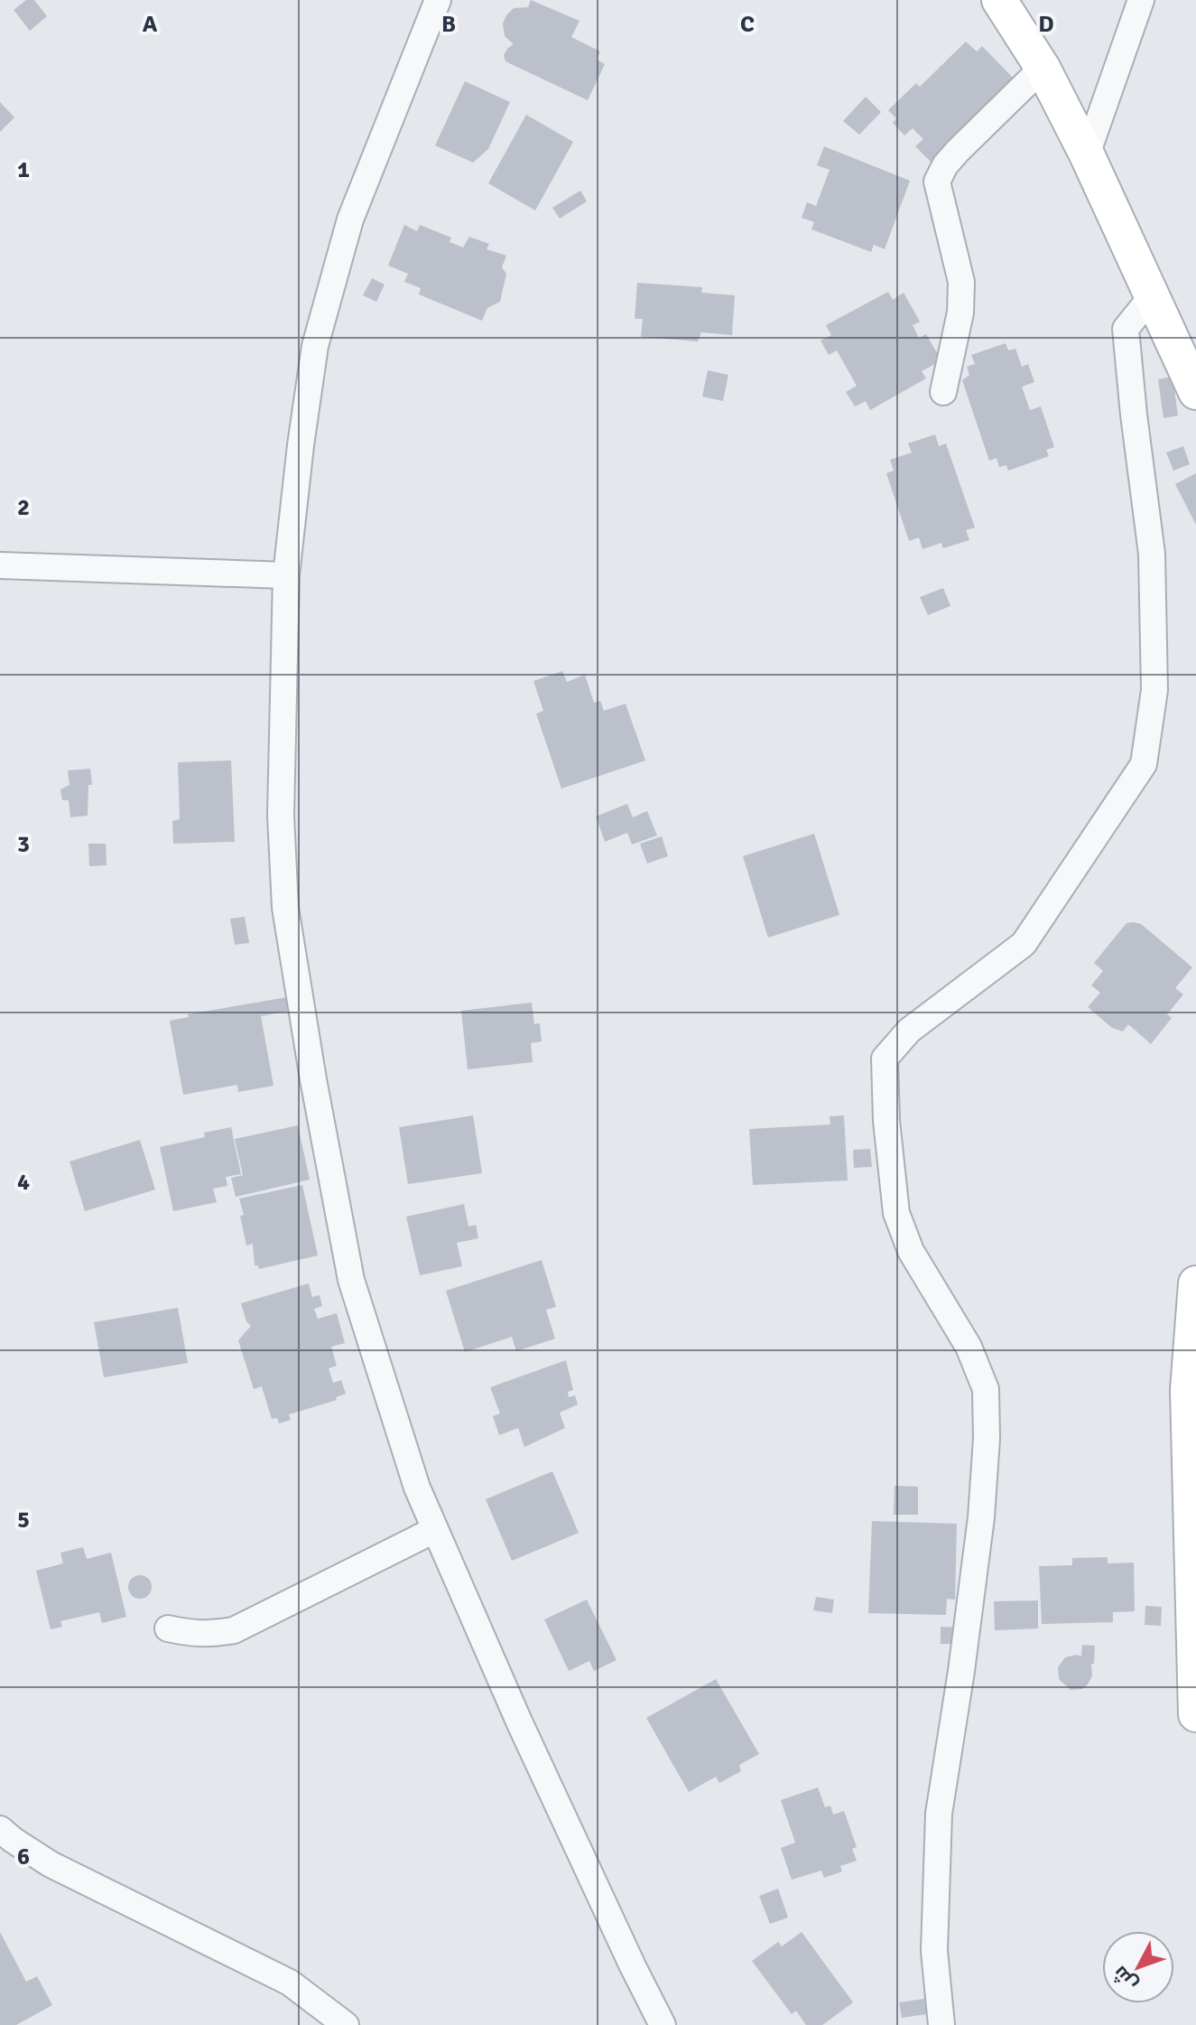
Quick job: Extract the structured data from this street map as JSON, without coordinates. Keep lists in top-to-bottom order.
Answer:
{
  "north": "bottom left",
  "grid": {
    "columns": [
      "A",
      "B",
      "C",
      "D"
    ],
    "rows": [
      "1",
      "2",
      "3",
      "4",
      "5",
      "6"
    ]
  }
}
